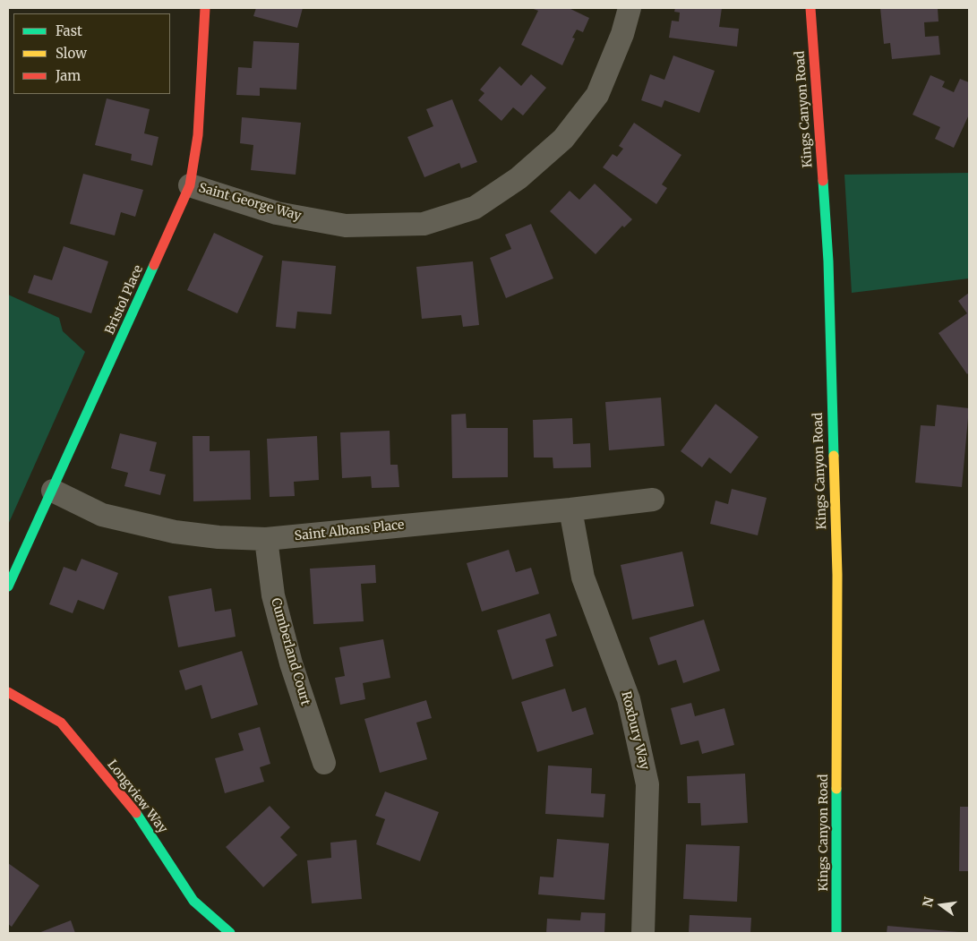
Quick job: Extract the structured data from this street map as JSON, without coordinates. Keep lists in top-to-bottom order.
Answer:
{
  "streets": {
    "street": [
      "Kings Canyon Road",
      "Saint George Way",
      "Bristol Place",
      "Saint Albans Place",
      "Cumberland Court",
      "Roxbury Way",
      "Longview Way"
    ]
  },
  "crossings": [
    ["Saint George Way", "Bristol Place"],
    ["Bristol Place", "Saint Albans Place"],
    ["Saint Albans Place", "Cumberland Court"],
    ["Saint Albans Place", "Roxbury Way"]
  ],
  "legend": ["Fast", "Slow", "Jam"],
  "north": "left"
}
